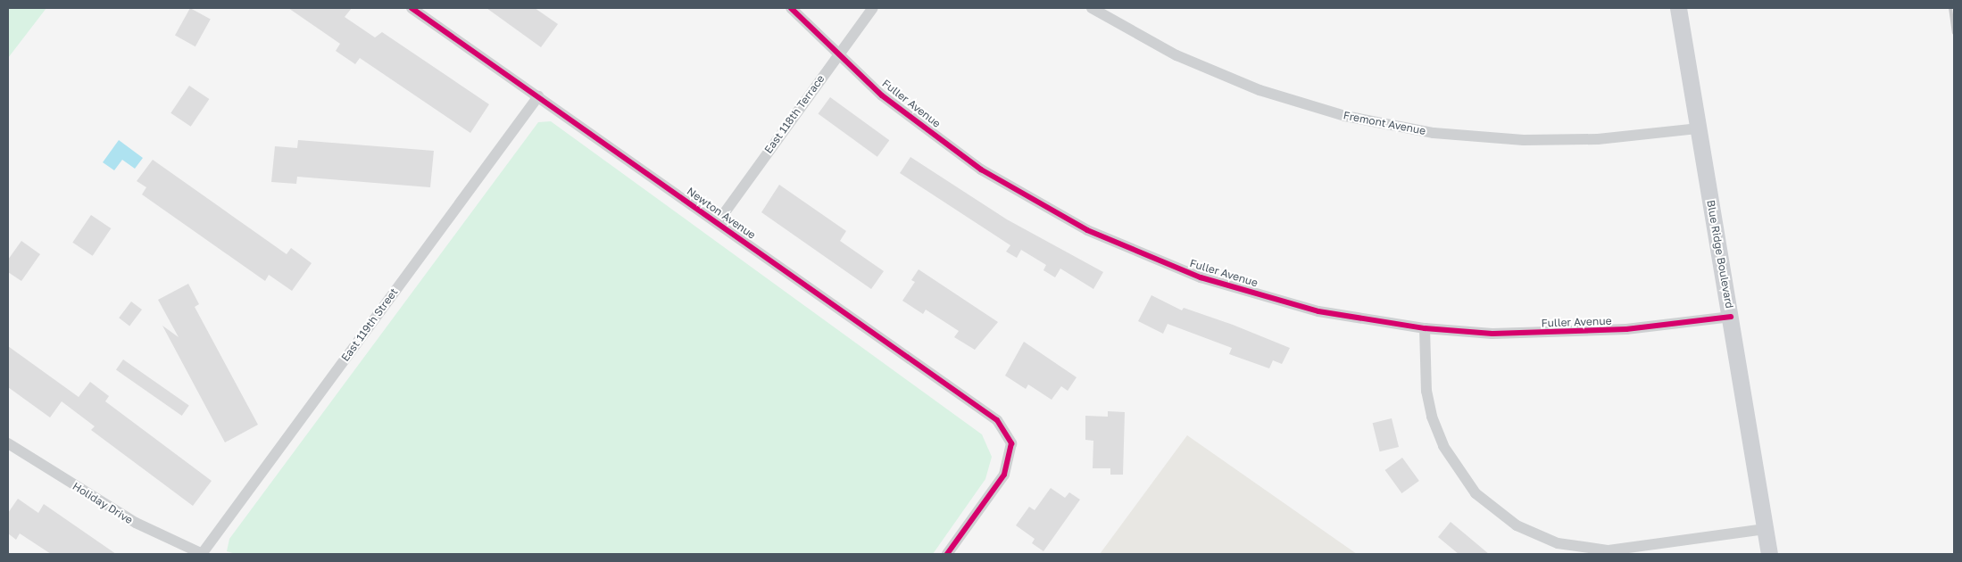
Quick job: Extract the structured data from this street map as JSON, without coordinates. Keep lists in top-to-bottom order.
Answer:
{
  "streets": {
    "main road": ["Blue Ridge Boulevard"],
    "street": [
      "Fuller Avenue",
      "East 118th Terrace",
      "Fremont Avenue",
      "Newton Avenue",
      "East 119th Street",
      "Holiday Drive"
    ]
  },
  "crossings": [
    ["Fuller Avenue", "East 118th Terrace"],
    ["Fuller Avenue", "Blue Ridge Boulevard"],
    ["East 118th Terrace", "Newton Avenue"],
    ["Fremont Avenue", "Blue Ridge Boulevard"],
    ["Newton Avenue", "East 119th Street"],
    ["East 119th Street", "Holiday Drive"]
  ]
}
